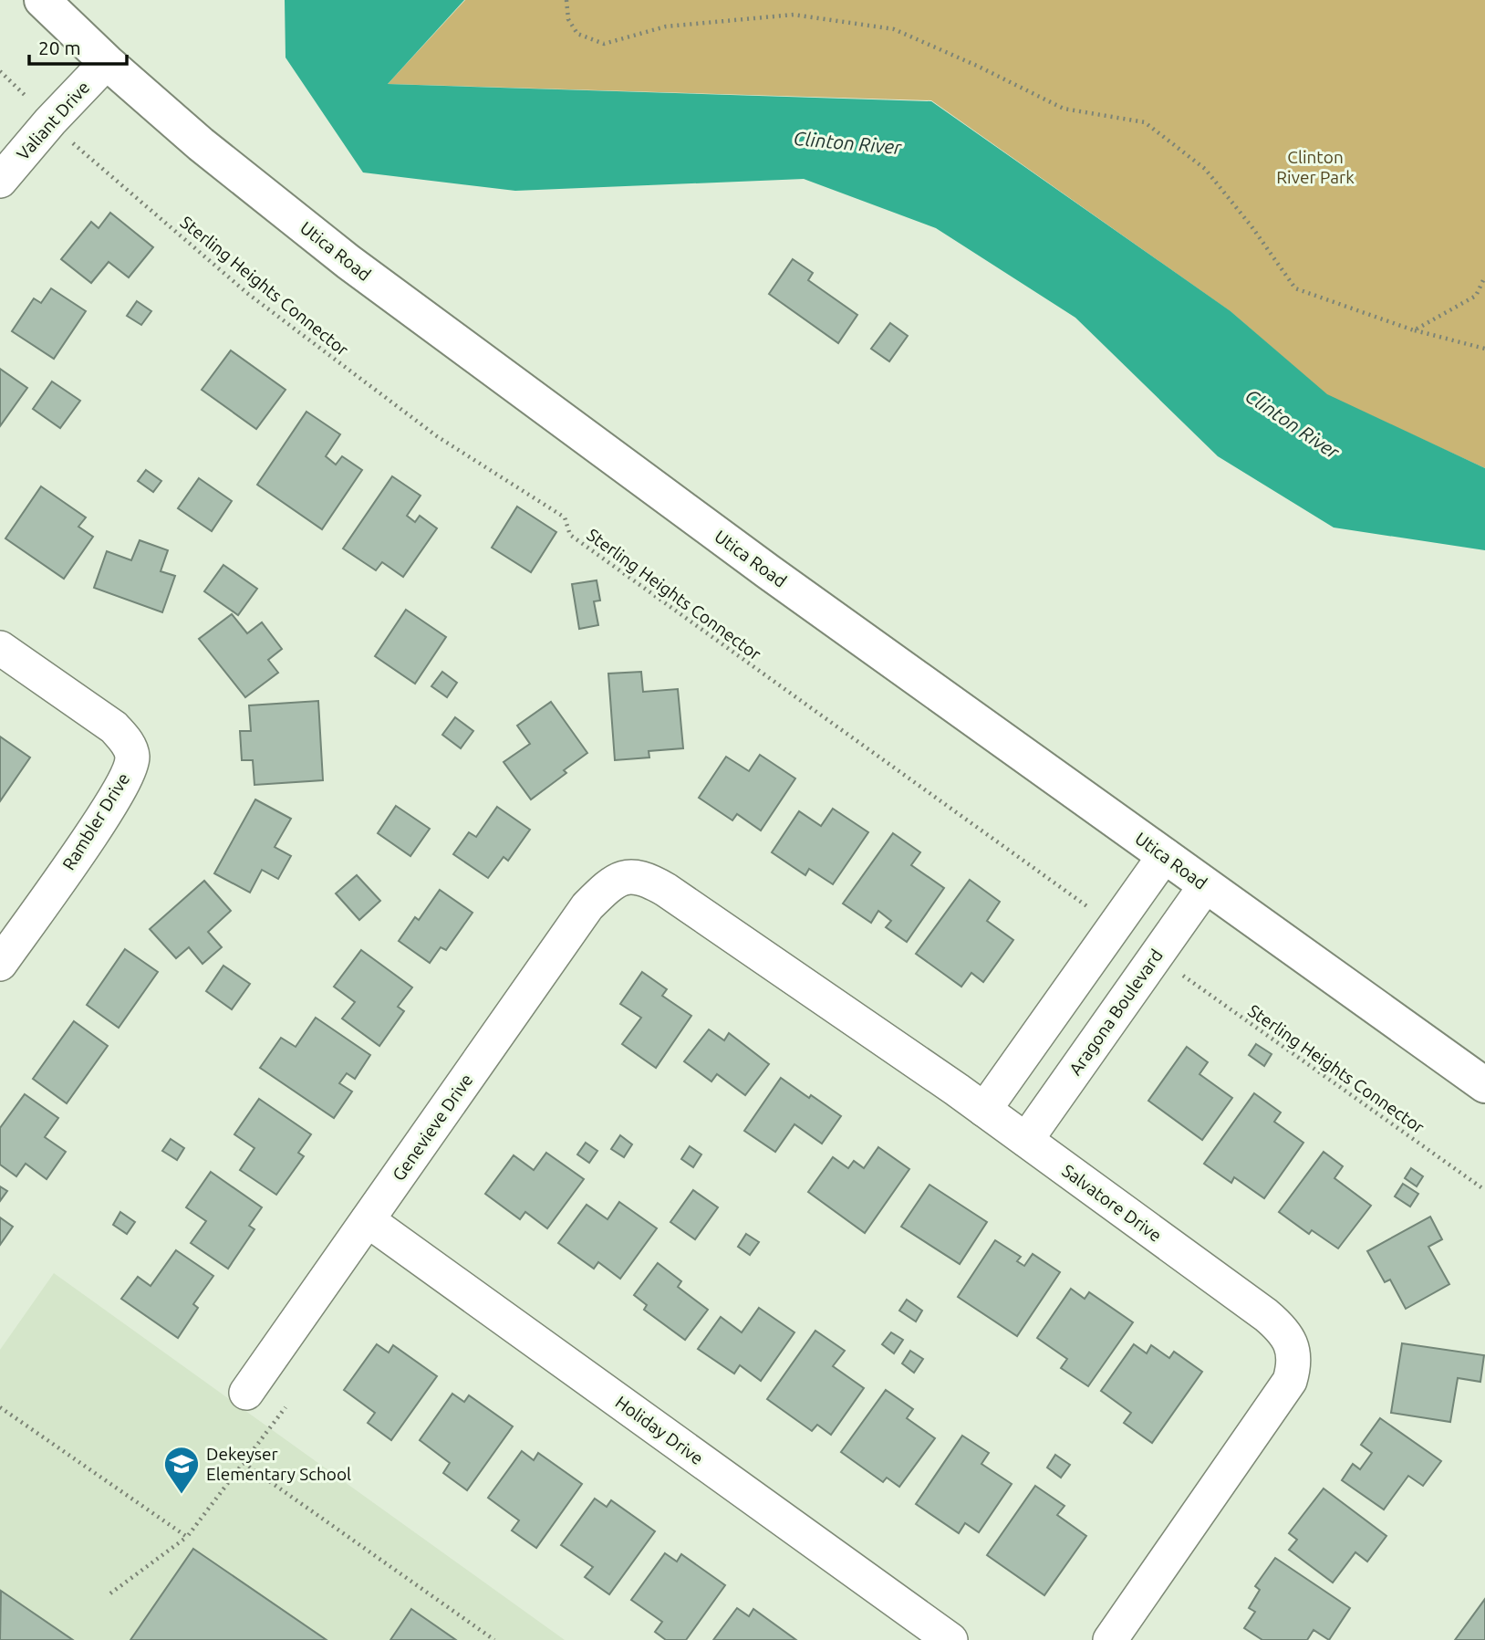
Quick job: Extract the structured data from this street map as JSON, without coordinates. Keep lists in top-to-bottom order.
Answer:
{
  "streets": {
    "street": [
      "Valiant Drive",
      "Utica Road",
      "Rambler Drive",
      "Aragona Boulevard",
      "Genevieve Drive",
      "Salvatore Drive",
      "Holiday Drive"
    ],
    "path": ["Sterling Heights Connector"]
  },
  "crossings": [
    ["Valiant Drive", "Utica Road"],
    ["Utica Road", "Aragona Boulevard"],
    ["Aragona Boulevard", "Salvatore Drive"],
    ["Genevieve Drive", "Salvatore Drive"],
    ["Genevieve Drive", "Holiday Drive"]
  ],
  "water": ["Clinton River"],
  "parks": ["Clinton River Park"],
  "places": {
    "school or university": ["Dekeyser Elementary School"]
  },
  "scale_bar": "20 m"
}
